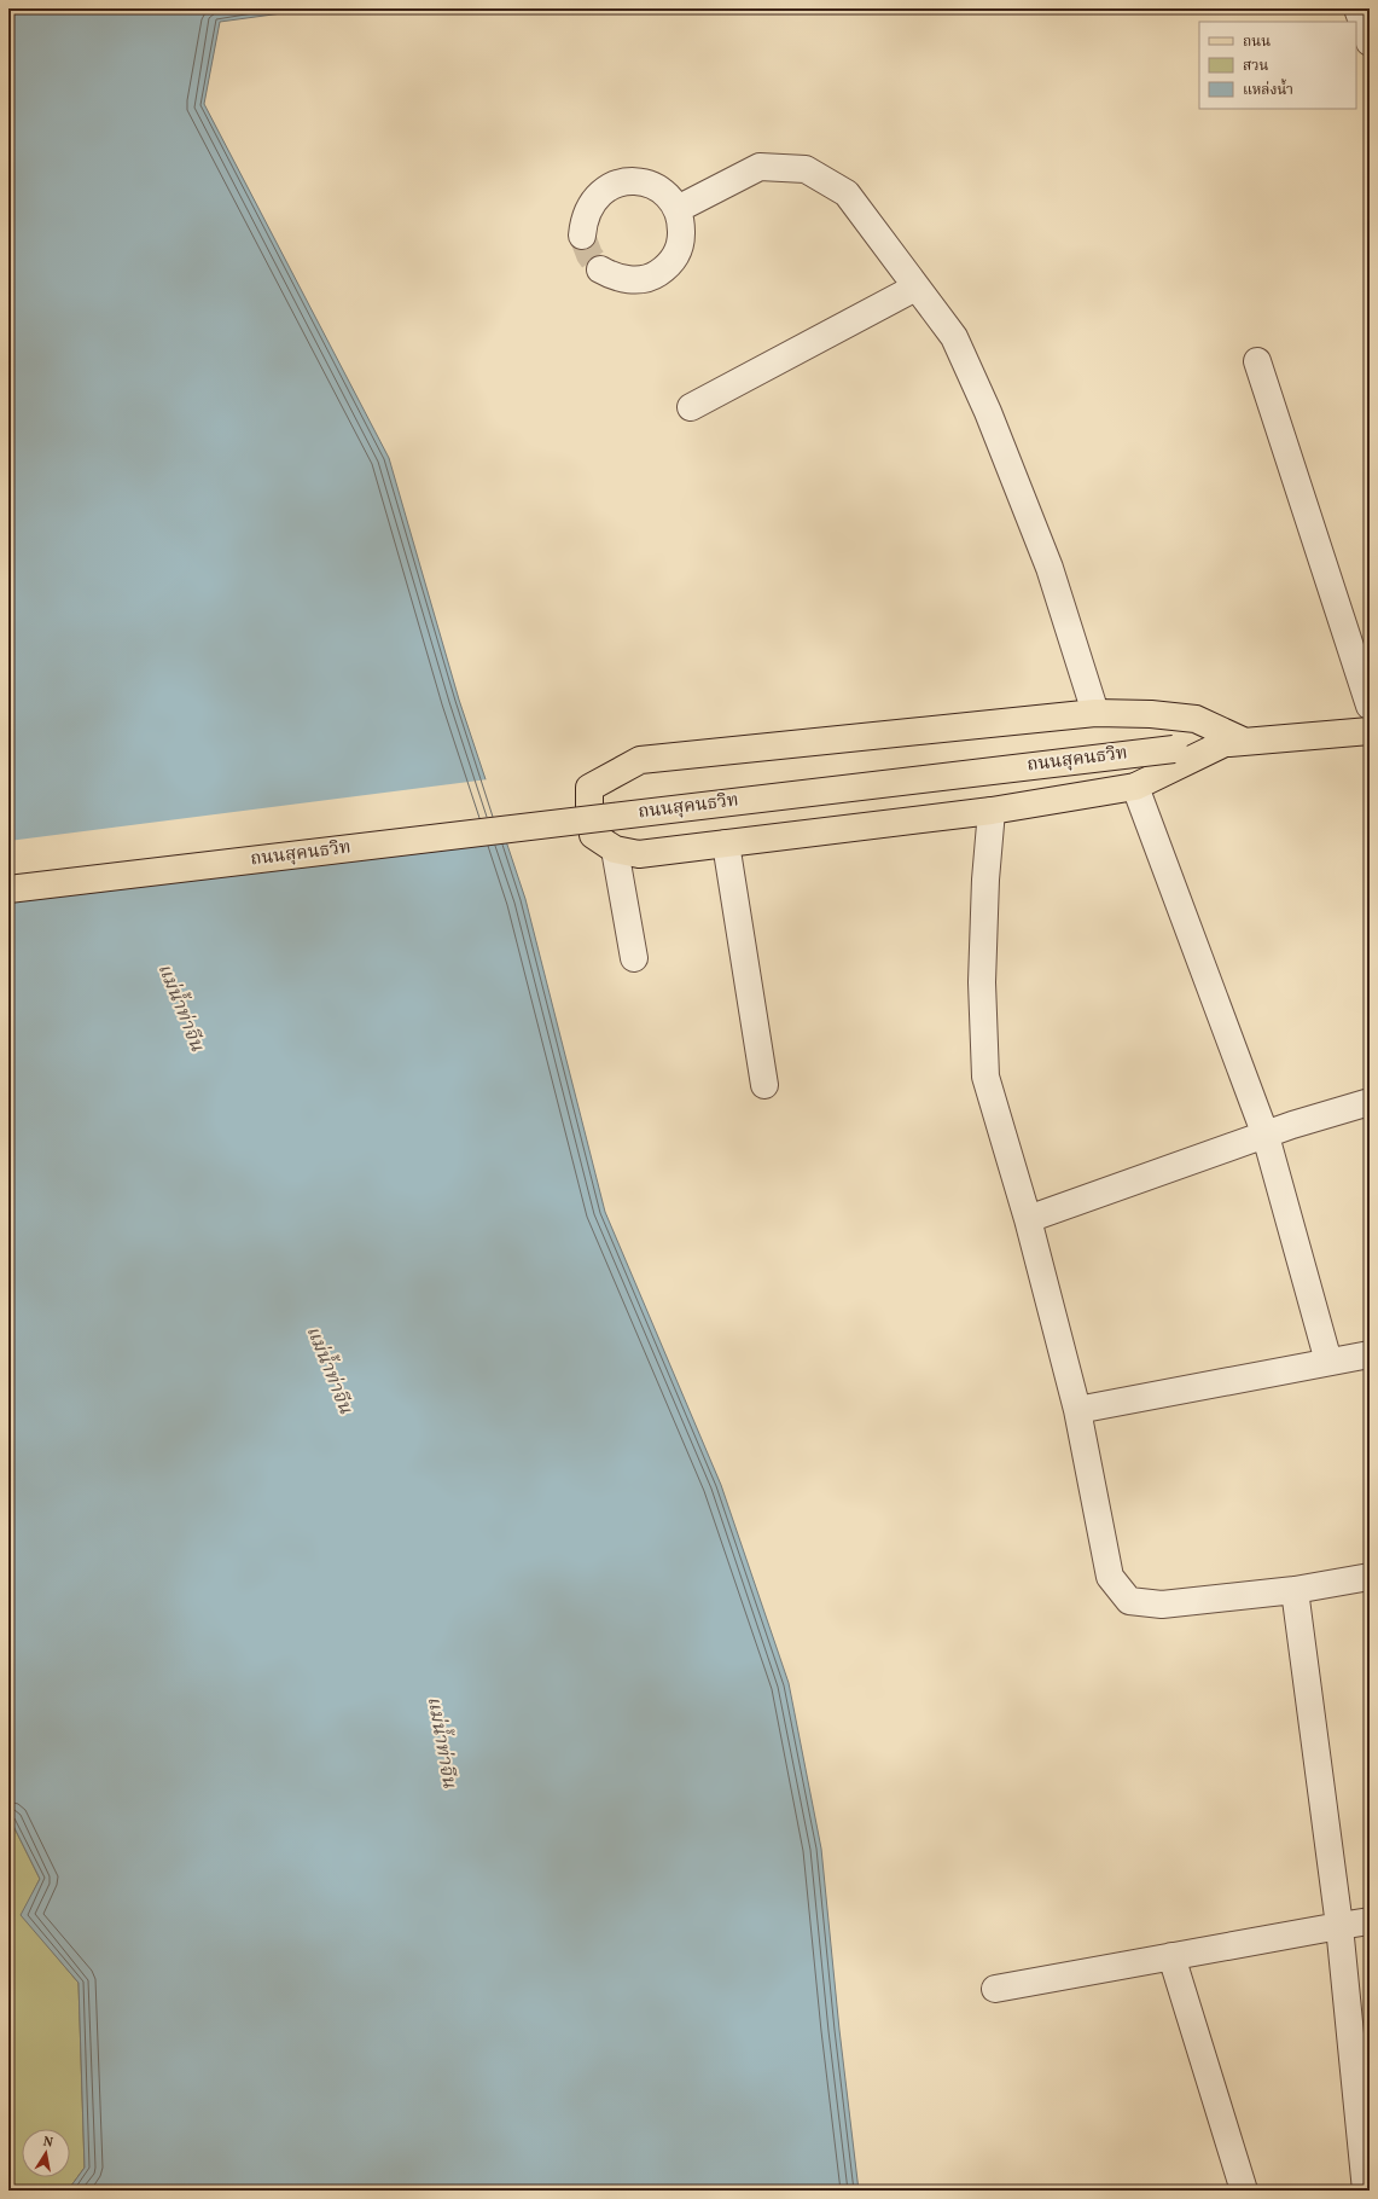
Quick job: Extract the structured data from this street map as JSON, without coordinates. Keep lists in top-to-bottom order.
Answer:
{
  "streets": {
    "main road": ["ถนนสุคนธวิท"]
  },
  "water": ["แม่น้ำท่าจีน"],
  "legend": ["ถนน", "สวน", "แหล่งน้ำ"],
  "north": "top"
}
